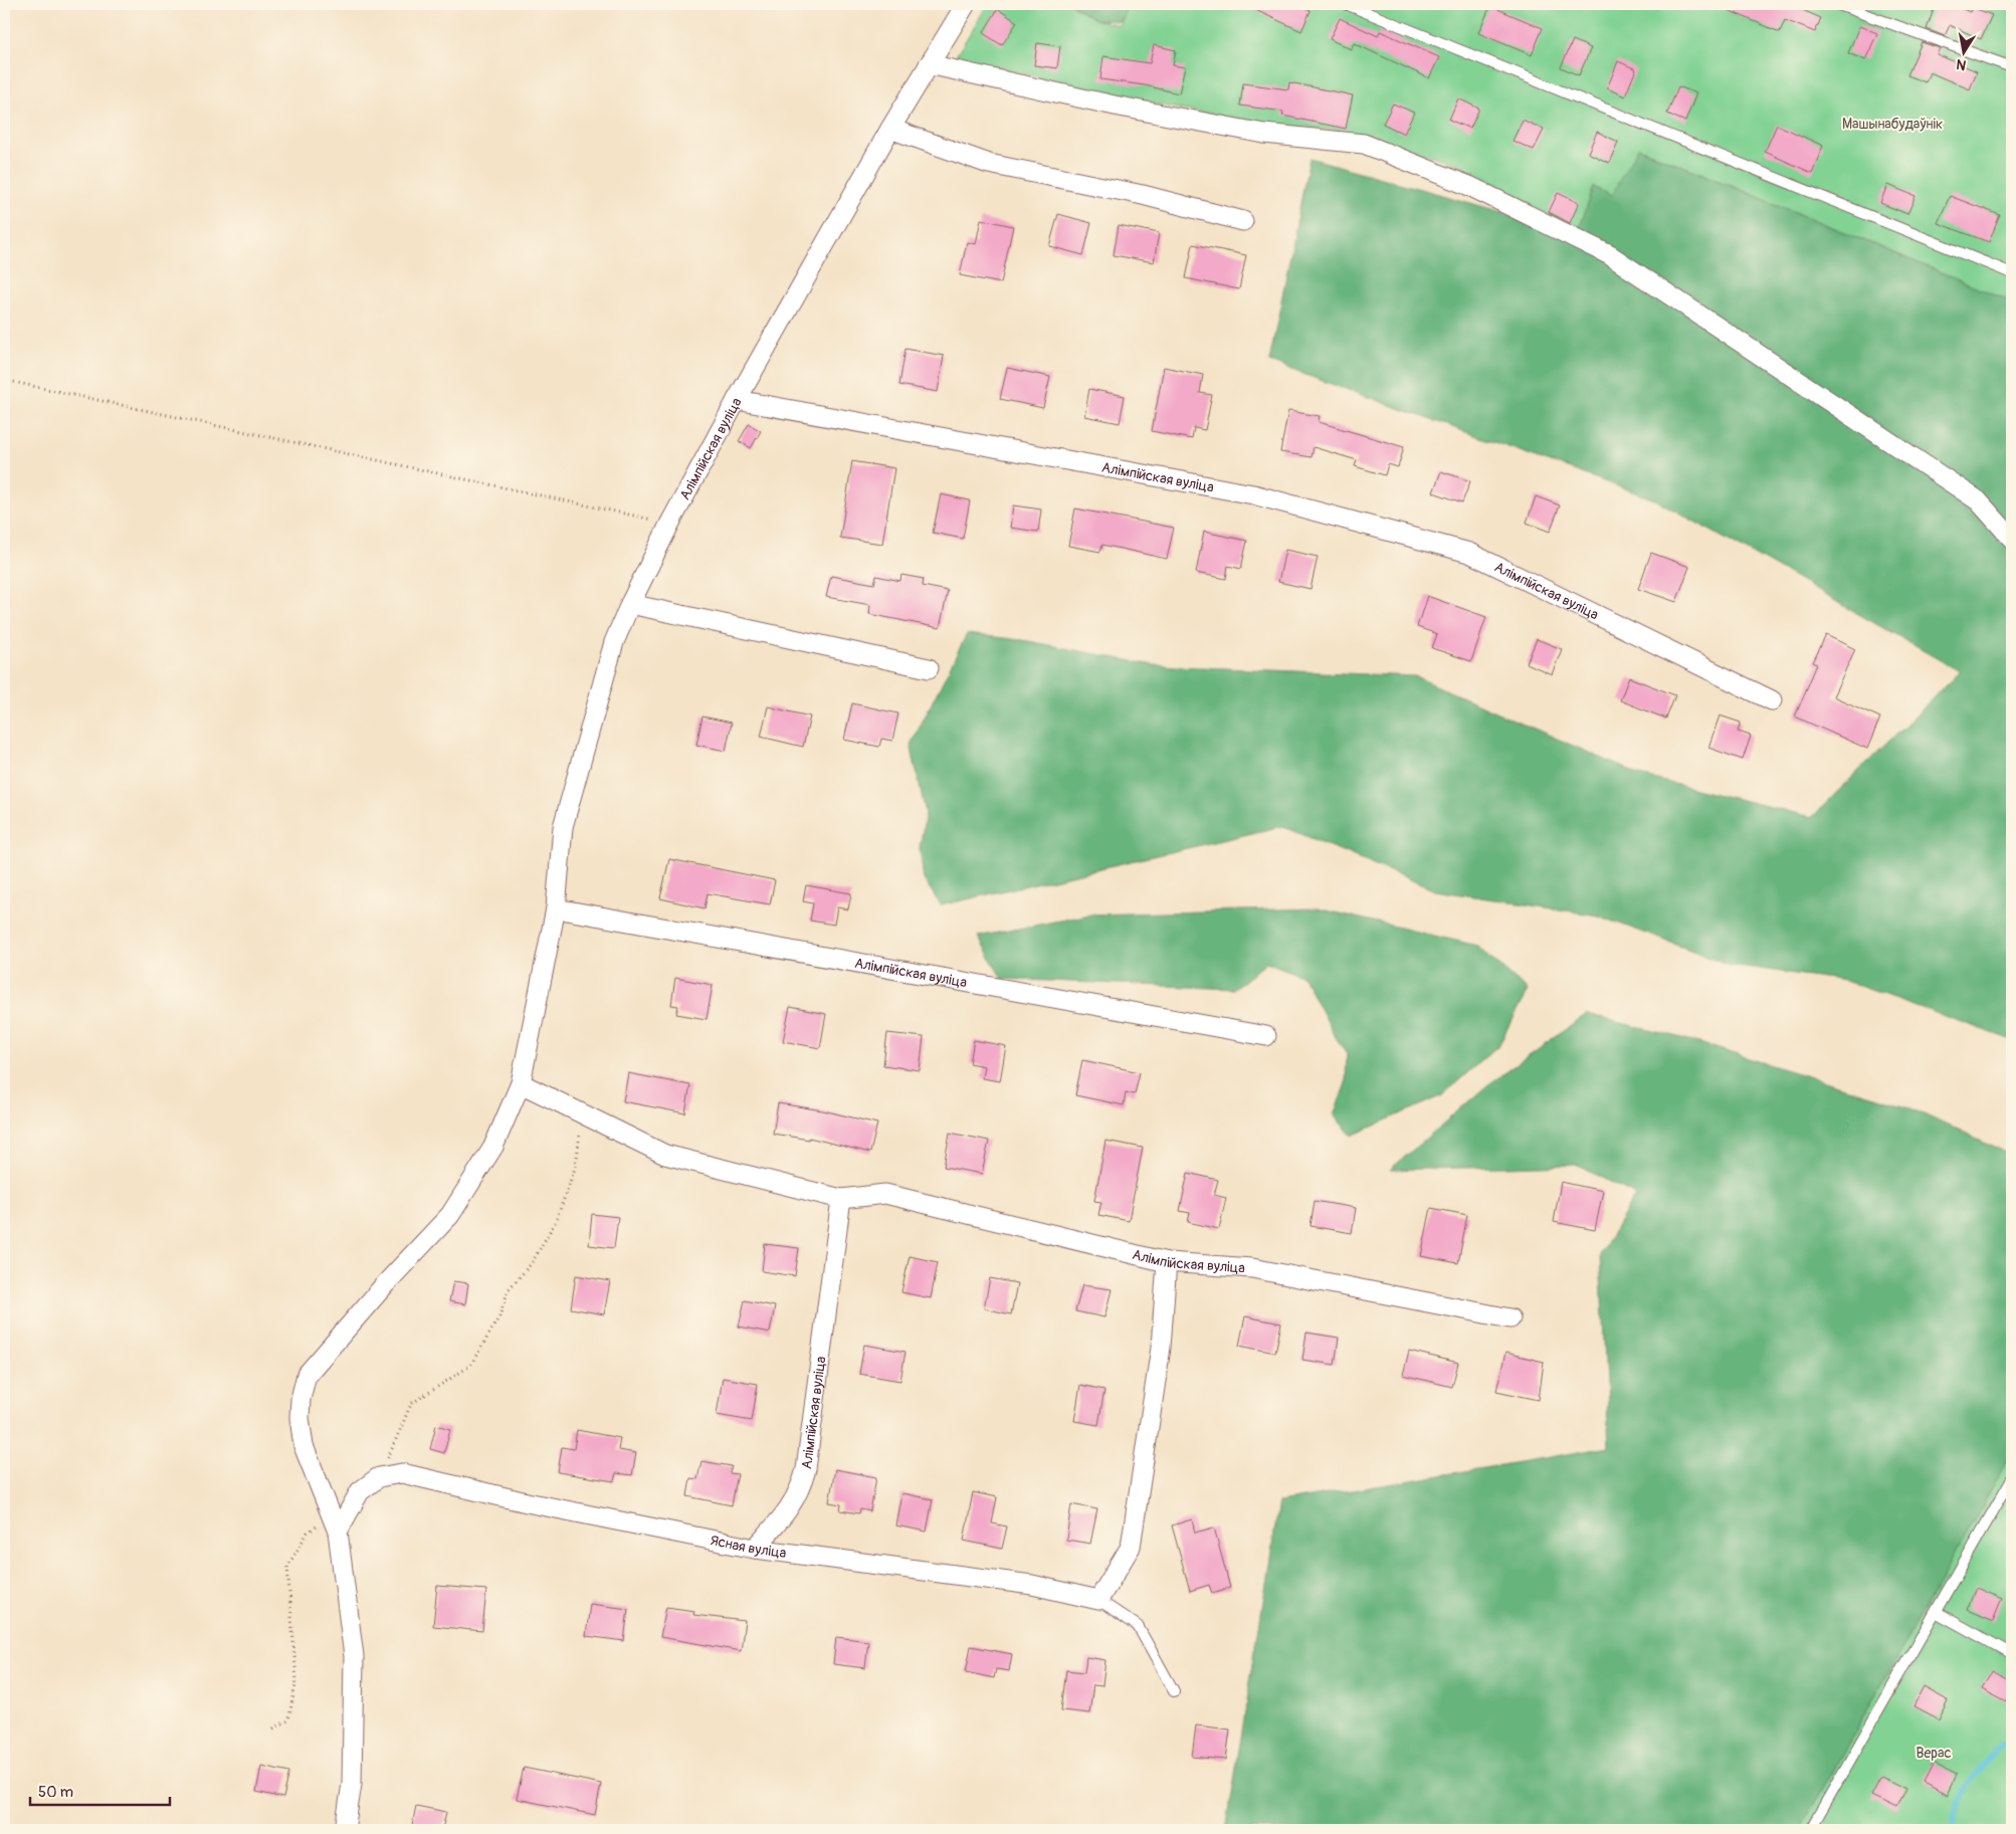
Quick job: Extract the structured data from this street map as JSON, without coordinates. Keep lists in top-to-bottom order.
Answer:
{
  "streets": {
    "street": ["Алімпійская вуліца", "Ясная вуліца"]
  },
  "crossings": [
    ["Алімпійская вуліца", "Ясная вуліца"]
  ],
  "parks": ["Машынабудаўнік", "Верас"],
  "scale_bar": "50 m",
  "north": "bottom"
}
